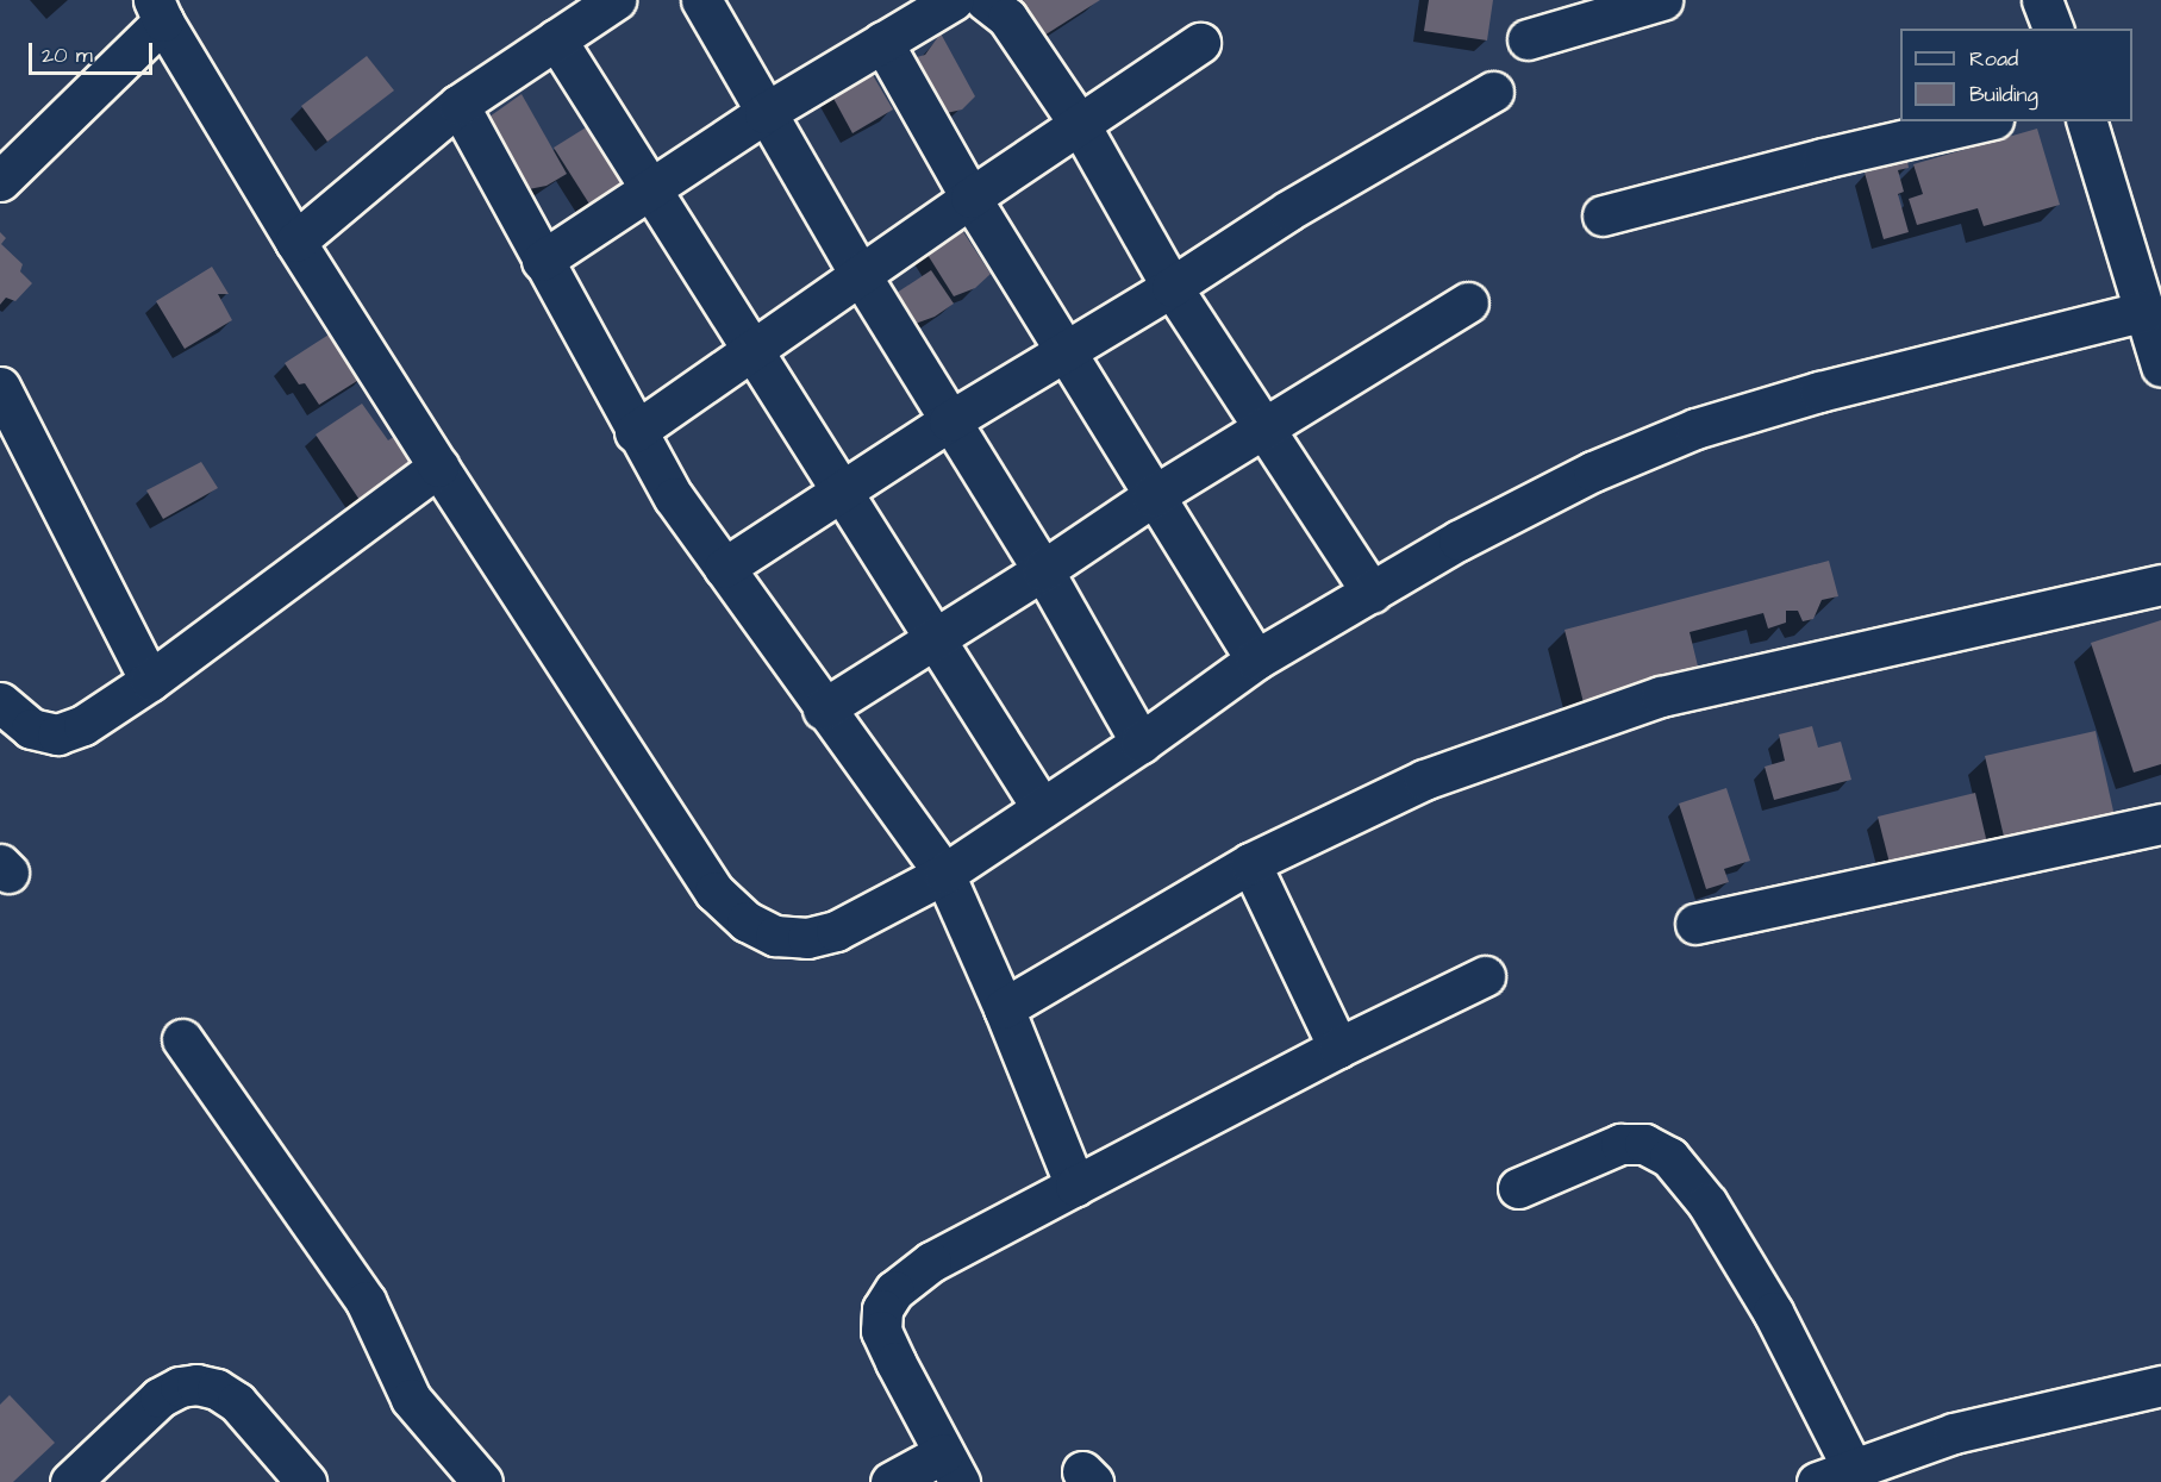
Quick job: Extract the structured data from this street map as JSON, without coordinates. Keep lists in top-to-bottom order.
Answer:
{
  "legend": ["Road", "Building"],
  "scale_bar": "20 m"
}
